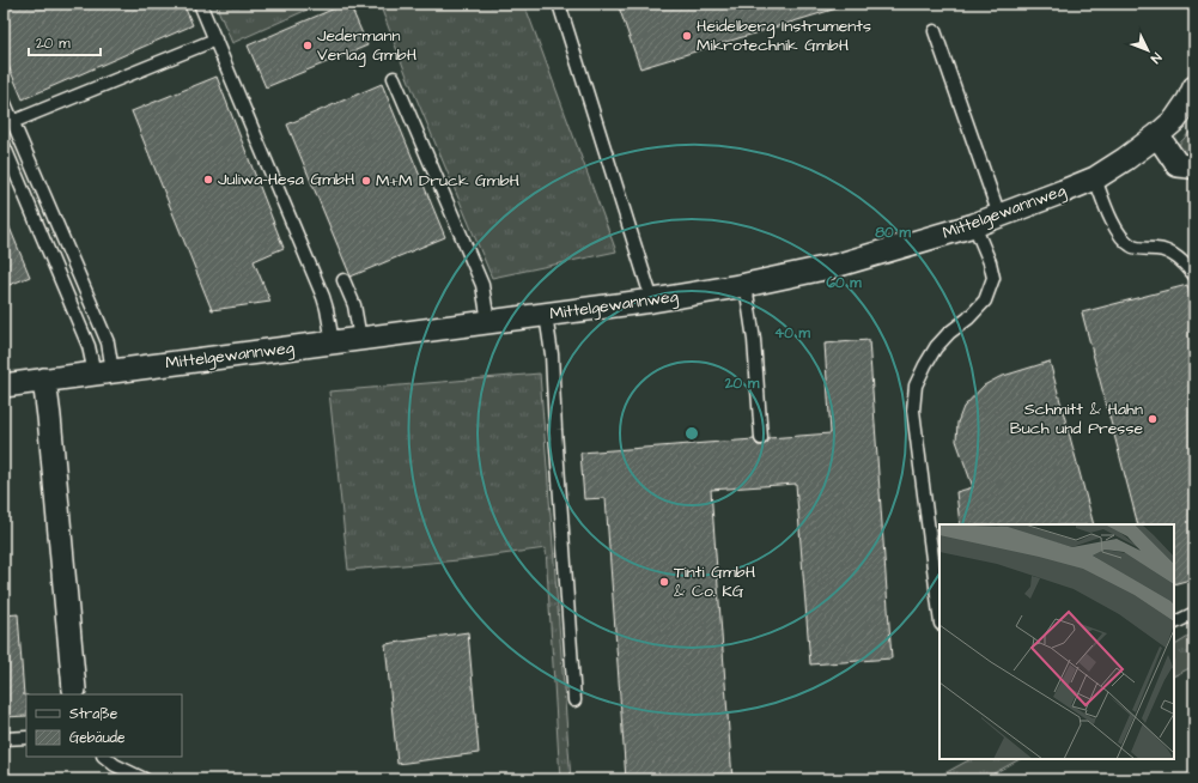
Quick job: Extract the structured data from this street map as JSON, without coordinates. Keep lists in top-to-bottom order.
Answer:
{
  "streets": {
    "street": ["Mittelgewannweg"]
  },
  "places": [
    "Heidelberg Instruments Mikrotechnik GmbH",
    "Jedermann Verlag GmbH",
    "Juliwa-Hesa GmbH",
    "M+M Druck GmbH",
    "Schmitt & Hahn Buch und Presse",
    "Tinti GmbH & Co. KG"
  ],
  "legend": ["Straße", "Gebäude"],
  "scale_bar": "20 m",
  "north": "bottom right",
  "rings": [
    "80 m",
    "60 m",
    "40 m",
    "20 m"
  ]
}
